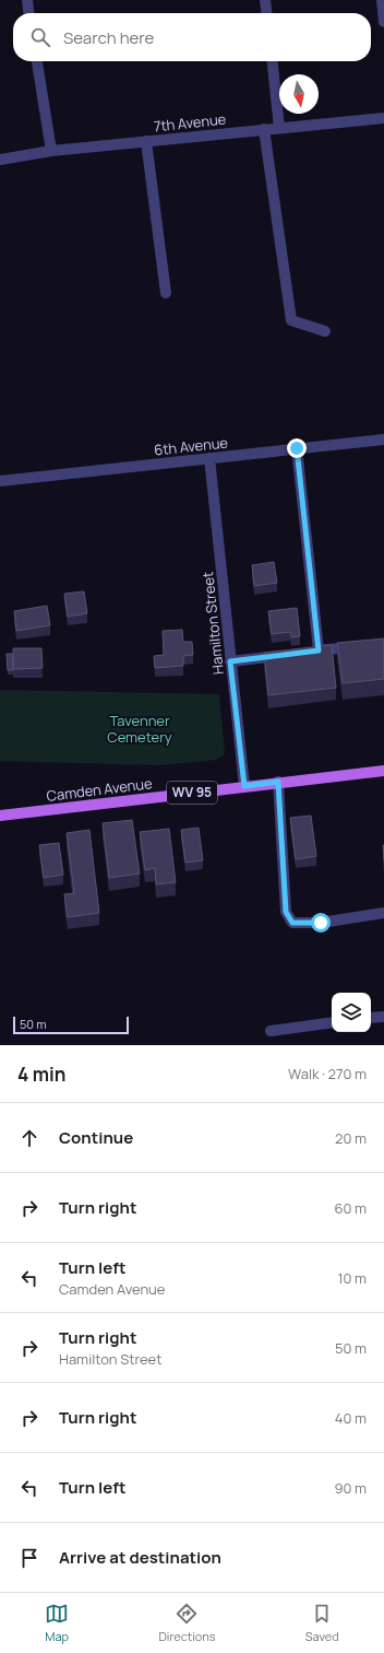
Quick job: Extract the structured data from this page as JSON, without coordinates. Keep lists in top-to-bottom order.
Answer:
{
  "streets": {
    "main road": ["Camden Avenue", "WV 95"],
    "street": ["7th Avenue", "6th Avenue", "Hamilton Street"]
  },
  "crossings": [
    ["6th Avenue", "Hamilton Street"],
    ["Hamilton Street", "Camden Avenue"]
  ],
  "parks": ["Tavenner Cemetery"],
  "scale_bar": "50 m",
  "north": "bottom",
  "page": {
    "search": "Search here",
    "scale": "50 m",
    "heading": ["4 min", "Walk · 270 m"],
    "list": [
      ["Continue", "20 m"],
      ["Turn right", "60 m"],
      ["Turn left", "Camden Avenue", "10 m"],
      ["Turn right", "Hamilton Street", "50 m"],
      ["Turn right", "40 m"],
      ["Turn left", "90 m"],
      "Arrive at destination"
    ],
    "nav": ["Map", "Directions", "Saved"]
  }
}
